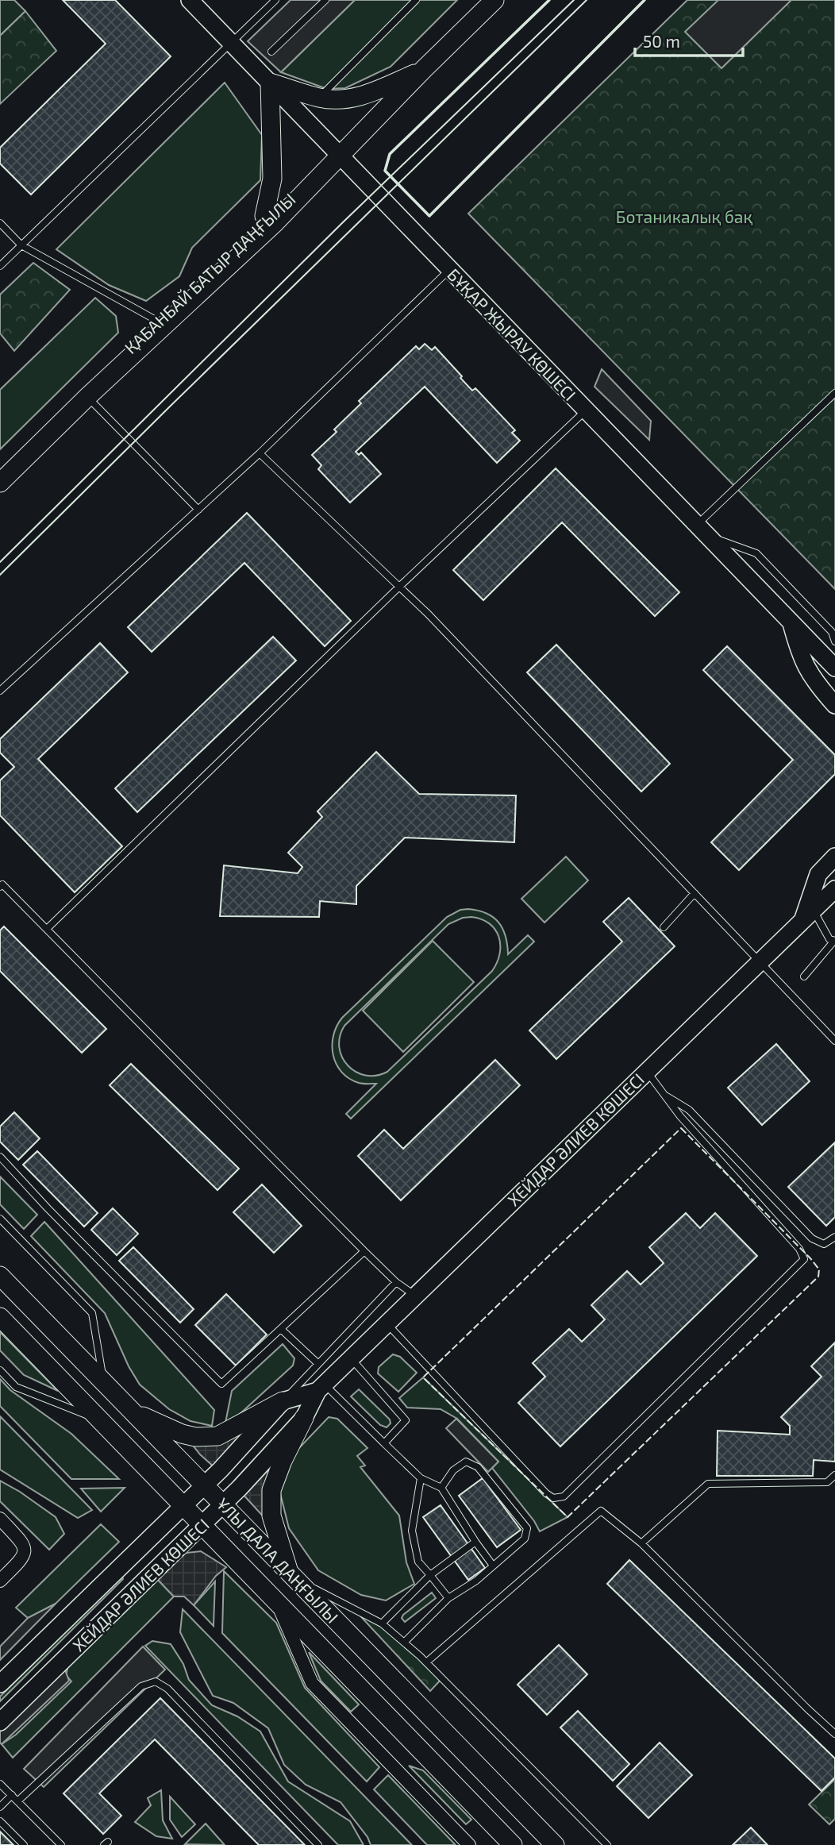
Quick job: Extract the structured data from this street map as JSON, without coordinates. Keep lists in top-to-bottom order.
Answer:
{
  "streets": {
    "main road": ["ҚАБАНБАЙ БАТЫР ДАҢҒЫЛЫ", "ҰЛЫ ДАЛА ДАҢҒЫЛЫ"],
    "street": ["БҰҚАР ЖЫРАУ КӨШЕСІ", "ХЕЙДАР ӘЛИЕВ КӨШЕСІ"]
  },
  "crossings": [
    ["ҚАБАНБАЙ БАТЫР ДАҢҒЫЛЫ", "БҰҚАР ЖЫРАУ КӨШЕСІ"],
    ["ХЕЙДАР ӘЛИЕВ КӨШЕСІ", "ҰЛЫ ДАЛА ДАҢҒЫЛЫ"]
  ],
  "parks": ["Ботаникалық бақ"],
  "scale_bar": "50 m"
}
